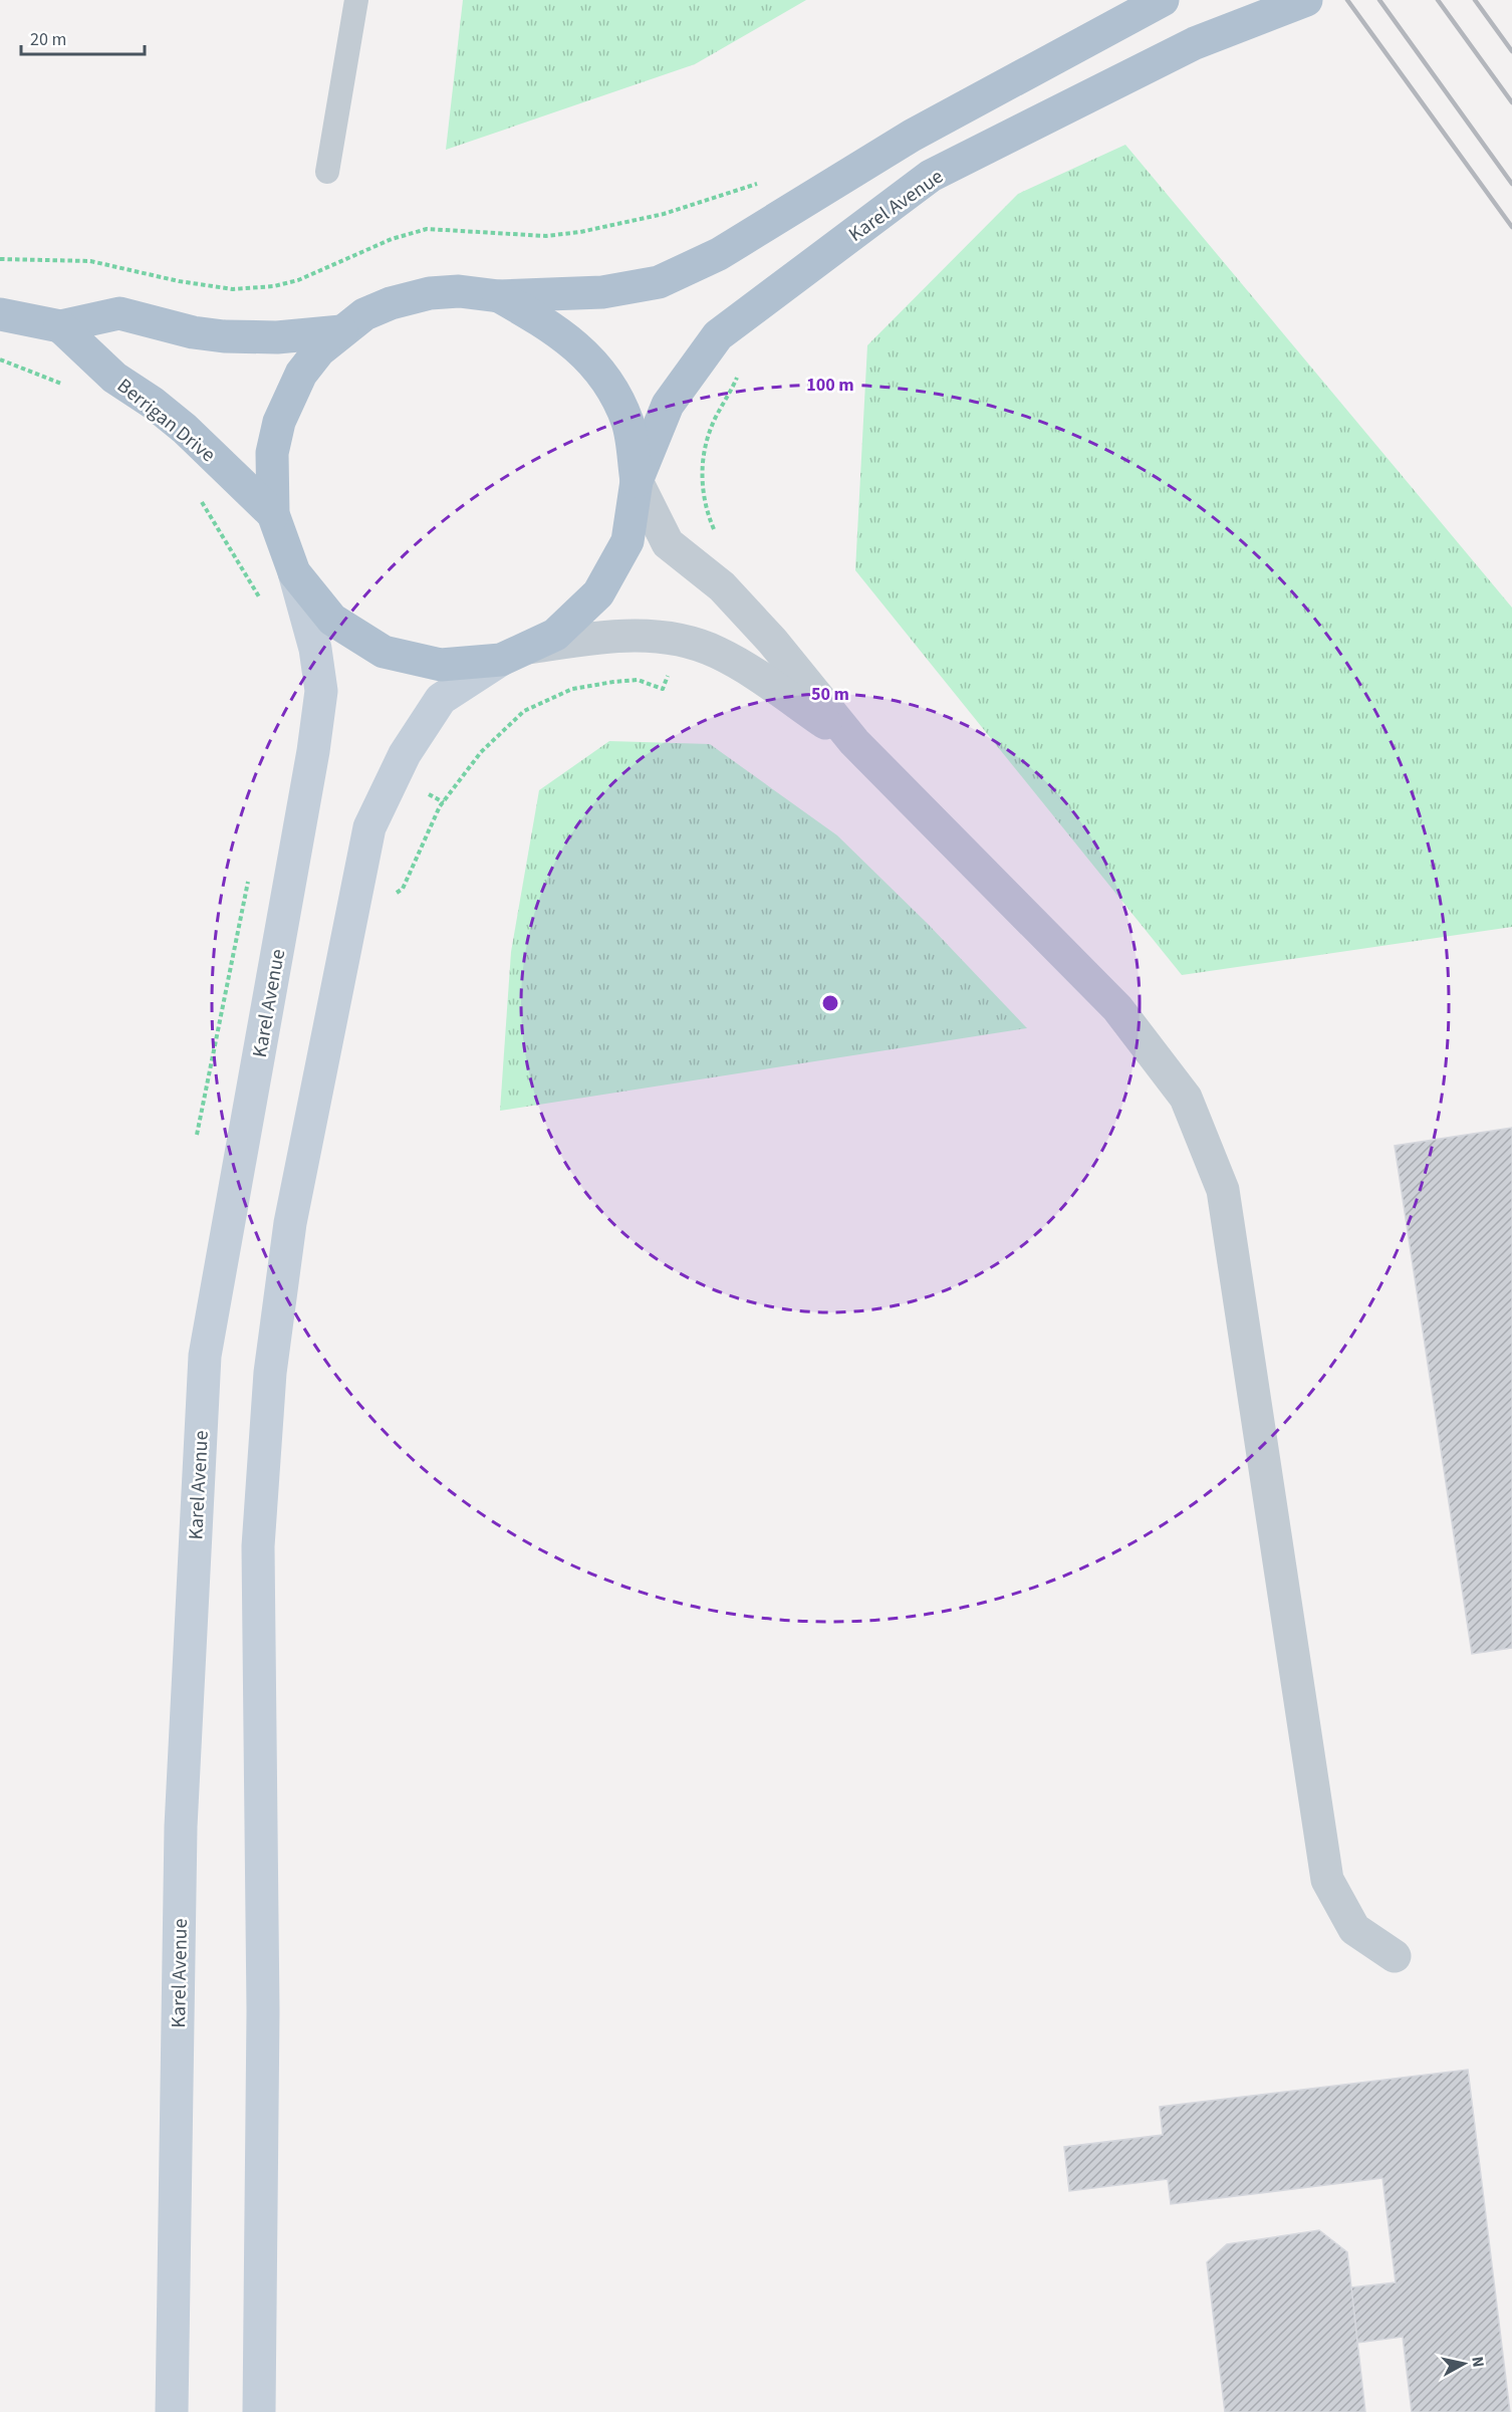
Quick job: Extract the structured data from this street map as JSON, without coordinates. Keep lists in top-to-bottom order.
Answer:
{
  "streets": {
    "main road": ["Karel Avenue", "Berrigan Drive"]
  },
  "crossings": [
    ["Karel Avenue", "Berrigan Drive"]
  ],
  "scale_bar": "20 m",
  "north": "right",
  "rings": ["100 m", "50 m"]
}
